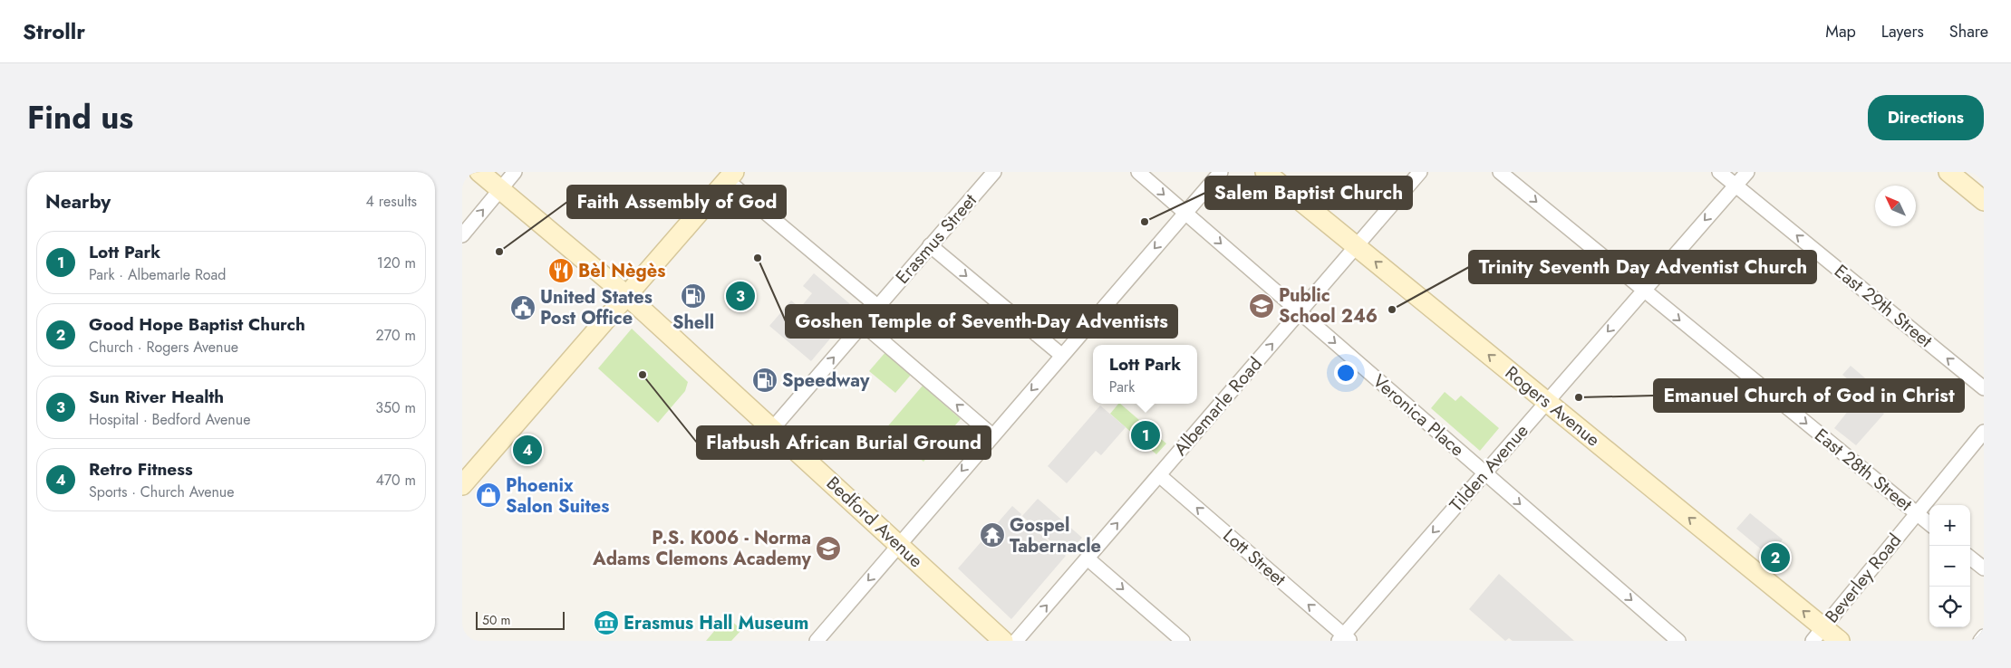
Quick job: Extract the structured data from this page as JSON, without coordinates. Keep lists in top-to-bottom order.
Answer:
{
  "streets": {
    "main road": ["Rogers Avenue", "Bedford Avenue"],
    "street": [
      "Erasmus Street",
      "East 29th Street",
      "Albemarle Road",
      "Veronica Place",
      "Tilden Avenue",
      "East 28th Street",
      "Lott Street",
      "Beverley Road"
    ]
  },
  "crossings": [
    ["Erasmus Street", "Bedford Avenue"],
    ["East 29th Street", "Tilden Avenue"],
    ["Albemarle Road", "Rogers Avenue"],
    ["Albemarle Road", "Veronica Place"],
    ["Albemarle Road", "Lott Street"],
    ["Rogers Avenue", "Tilden Avenue"],
    ["Rogers Avenue", "Beverley Road"],
    ["Veronica Place", "Tilden Avenue"],
    ["Tilden Avenue", "East 28th Street"],
    ["Tilden Avenue", "Lott Street"],
    ["East 28th Street", "Beverley Road"]
  ],
  "one_way": [
    "Erasmus Street",
    "East 29th Street",
    "Albemarle Road",
    "Rogers Avenue",
    "Veronica Place",
    "Tilden Avenue",
    "East 28th Street"
  ],
  "places": {
    "other": [
      "Salem Baptist Church",
      "Faith Assembly of God",
      "Goshen Temple of Seventh-Day Adventists",
      "Trinity Seventh Day Adventist Church",
      "Flatbush African Burial Ground",
      "Emanuel Church of God in Christ"
    ],
    "restaurant": ["Bèl Nègès"],
    "fuel station": ["Shell", "Speedway"],
    "school or university": ["Public School 246", "P.S. K006 - Norma Adams Clemons Academy"],
    "public building": ["United States Post Office"],
    "shop": ["Phoenix Salon Suites"],
    "temple": ["Gospel Tabernacle"],
    "museum": ["Erasmus Hall Museum"]
  },
  "scale_bar": "50 m",
  "north": "top left",
  "page": {
    "header": "Strollr",
    "nav": ["Map", "Layers", "Share"],
    "title": "Find us",
    "buttons": "Directions",
    "heading": ["Nearby", "4 results"],
    "list": [
      {
        "mark": "1",
        "name": "Lott Park",
        "note": "Park · Albemarle Road",
        "value": "120 m"
      },
      {
        "mark": "2",
        "name": "Good Hope Baptist Church",
        "note": "Church · Rogers Avenue",
        "value": "270 m"
      },
      {
        "mark": "3",
        "name": "Sun River Health",
        "note": "Hospital · Bedford Avenue",
        "value": "350 m"
      },
      {
        "mark": "4",
        "name": "Retro Fitness",
        "note": "Sports · Church Avenue",
        "value": "470 m"
      }
    ],
    "pins": [
      "3",
      "1",
      "4",
      "2"
    ],
    "popup": ["Lott Park", "Park"],
    "map_buttons": ["+", "−"],
    "scale": "50 m"
  }
}
